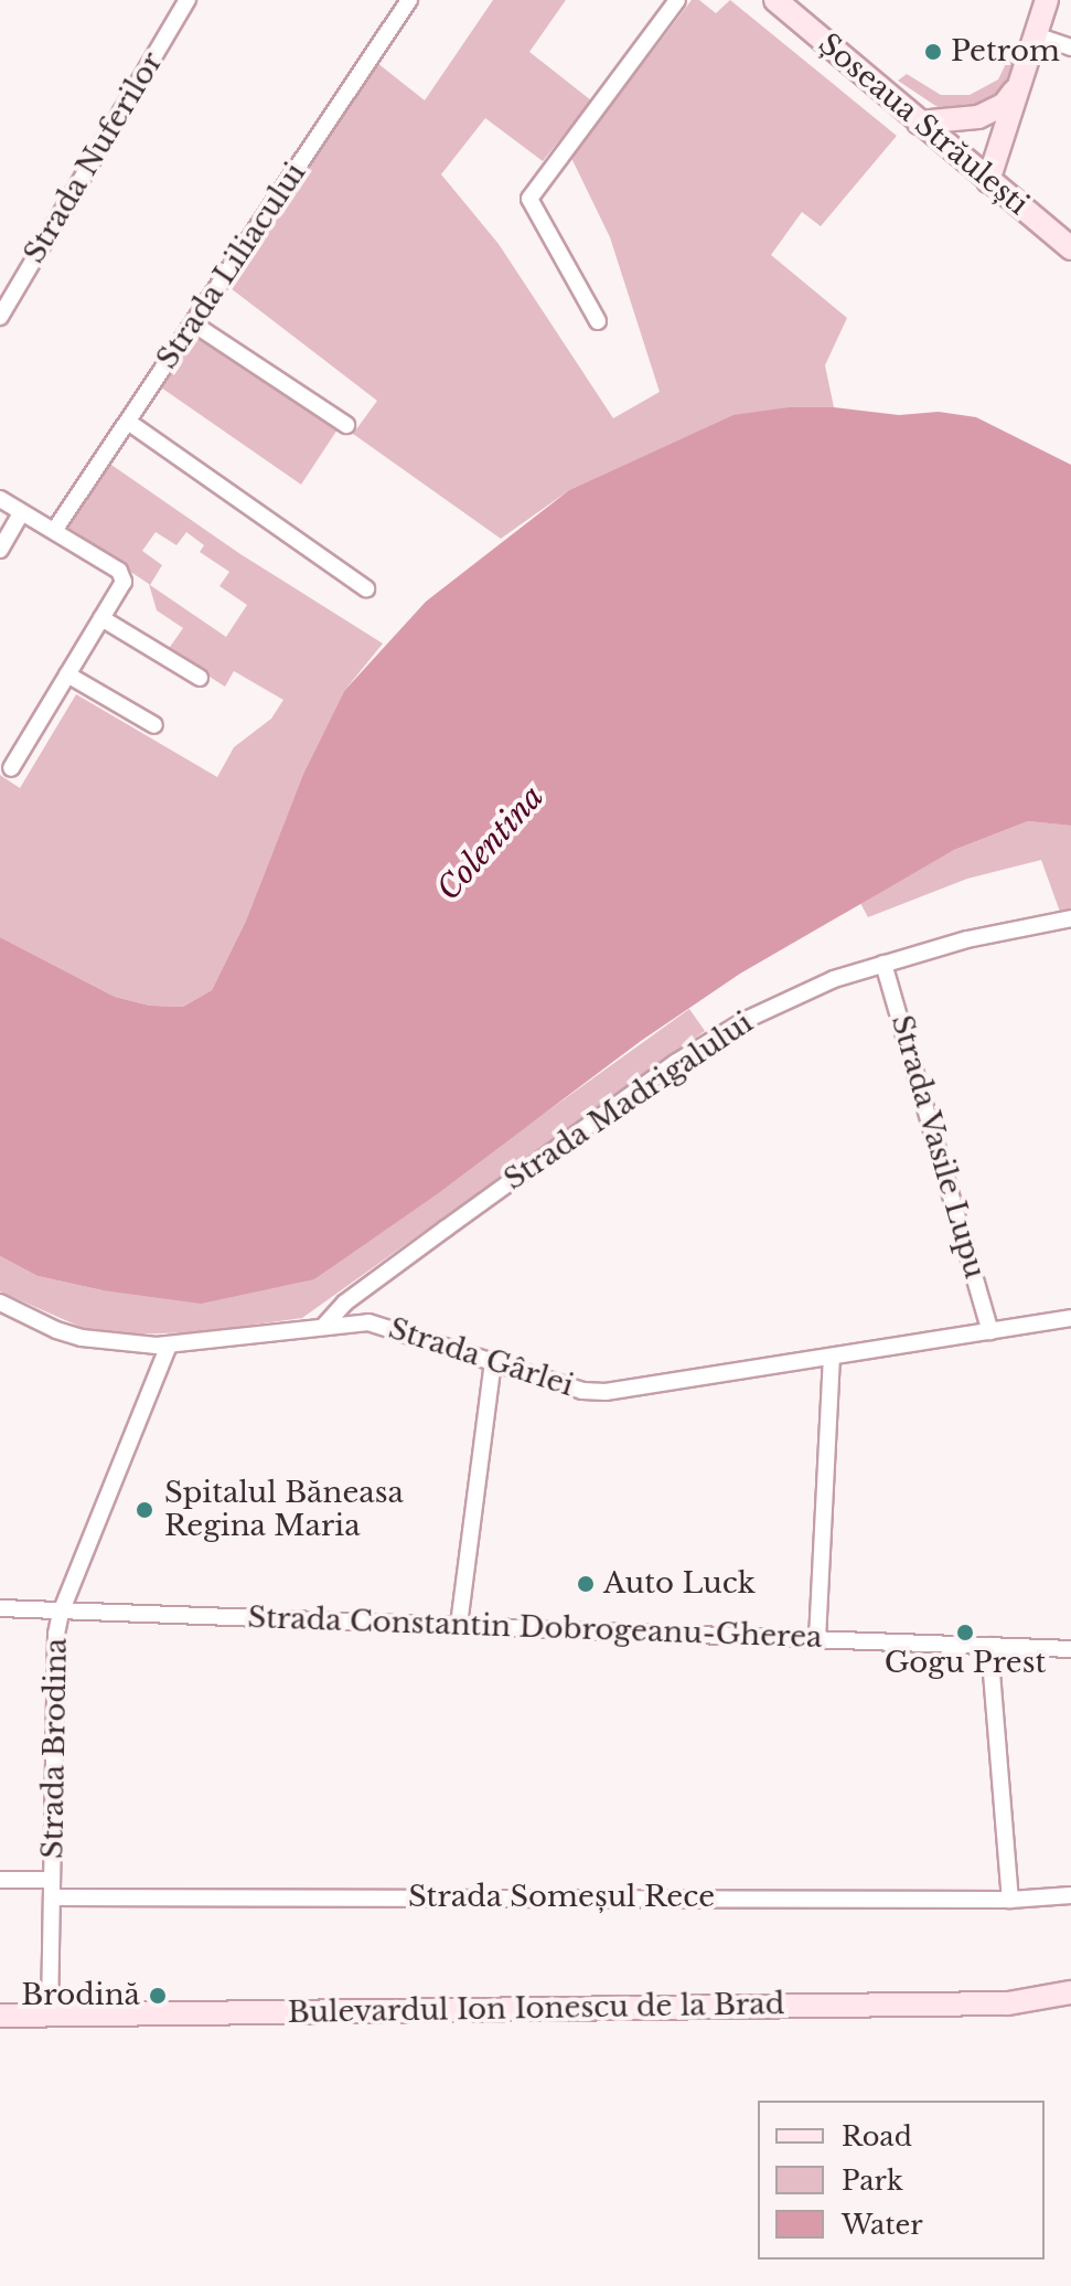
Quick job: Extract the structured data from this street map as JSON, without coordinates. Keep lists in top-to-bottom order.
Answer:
{
  "streets": {
    "main road": ["Șoseaua Străulești", "Bulevardul Ion Ionescu de la Brad"],
    "street": [
      "Strada Nuferilor",
      "Strada Liliacului",
      "Strada Madrigalului",
      "Strada Vasile Lupu",
      "Strada Gârlei",
      "Strada Constantin Dobrogeanu-Gherea",
      "Strada Brodina",
      "Strada Someșul Rece"
    ]
  },
  "crossings": [
    ["Strada Madrigalului", "Strada Vasile Lupu"],
    ["Strada Madrigalului", "Strada Gârlei"],
    ["Strada Vasile Lupu", "Strada Gârlei"],
    ["Strada Gârlei", "Strada Brodina"],
    ["Strada Constantin Dobrogeanu-Gherea", "Strada Brodina"],
    ["Strada Brodina", "Strada Someșul Rece"],
    ["Strada Brodina", "Bulevardul Ion Ionescu de la Brad"]
  ],
  "water": ["Colentina"],
  "places": [
    "Petrom",
    "Spitalul Băneasa Regina Maria",
    "Auto Luck",
    "Gogu Prest",
    "Brodină"
  ],
  "legend": ["Road", "Park", "Water"]
}
